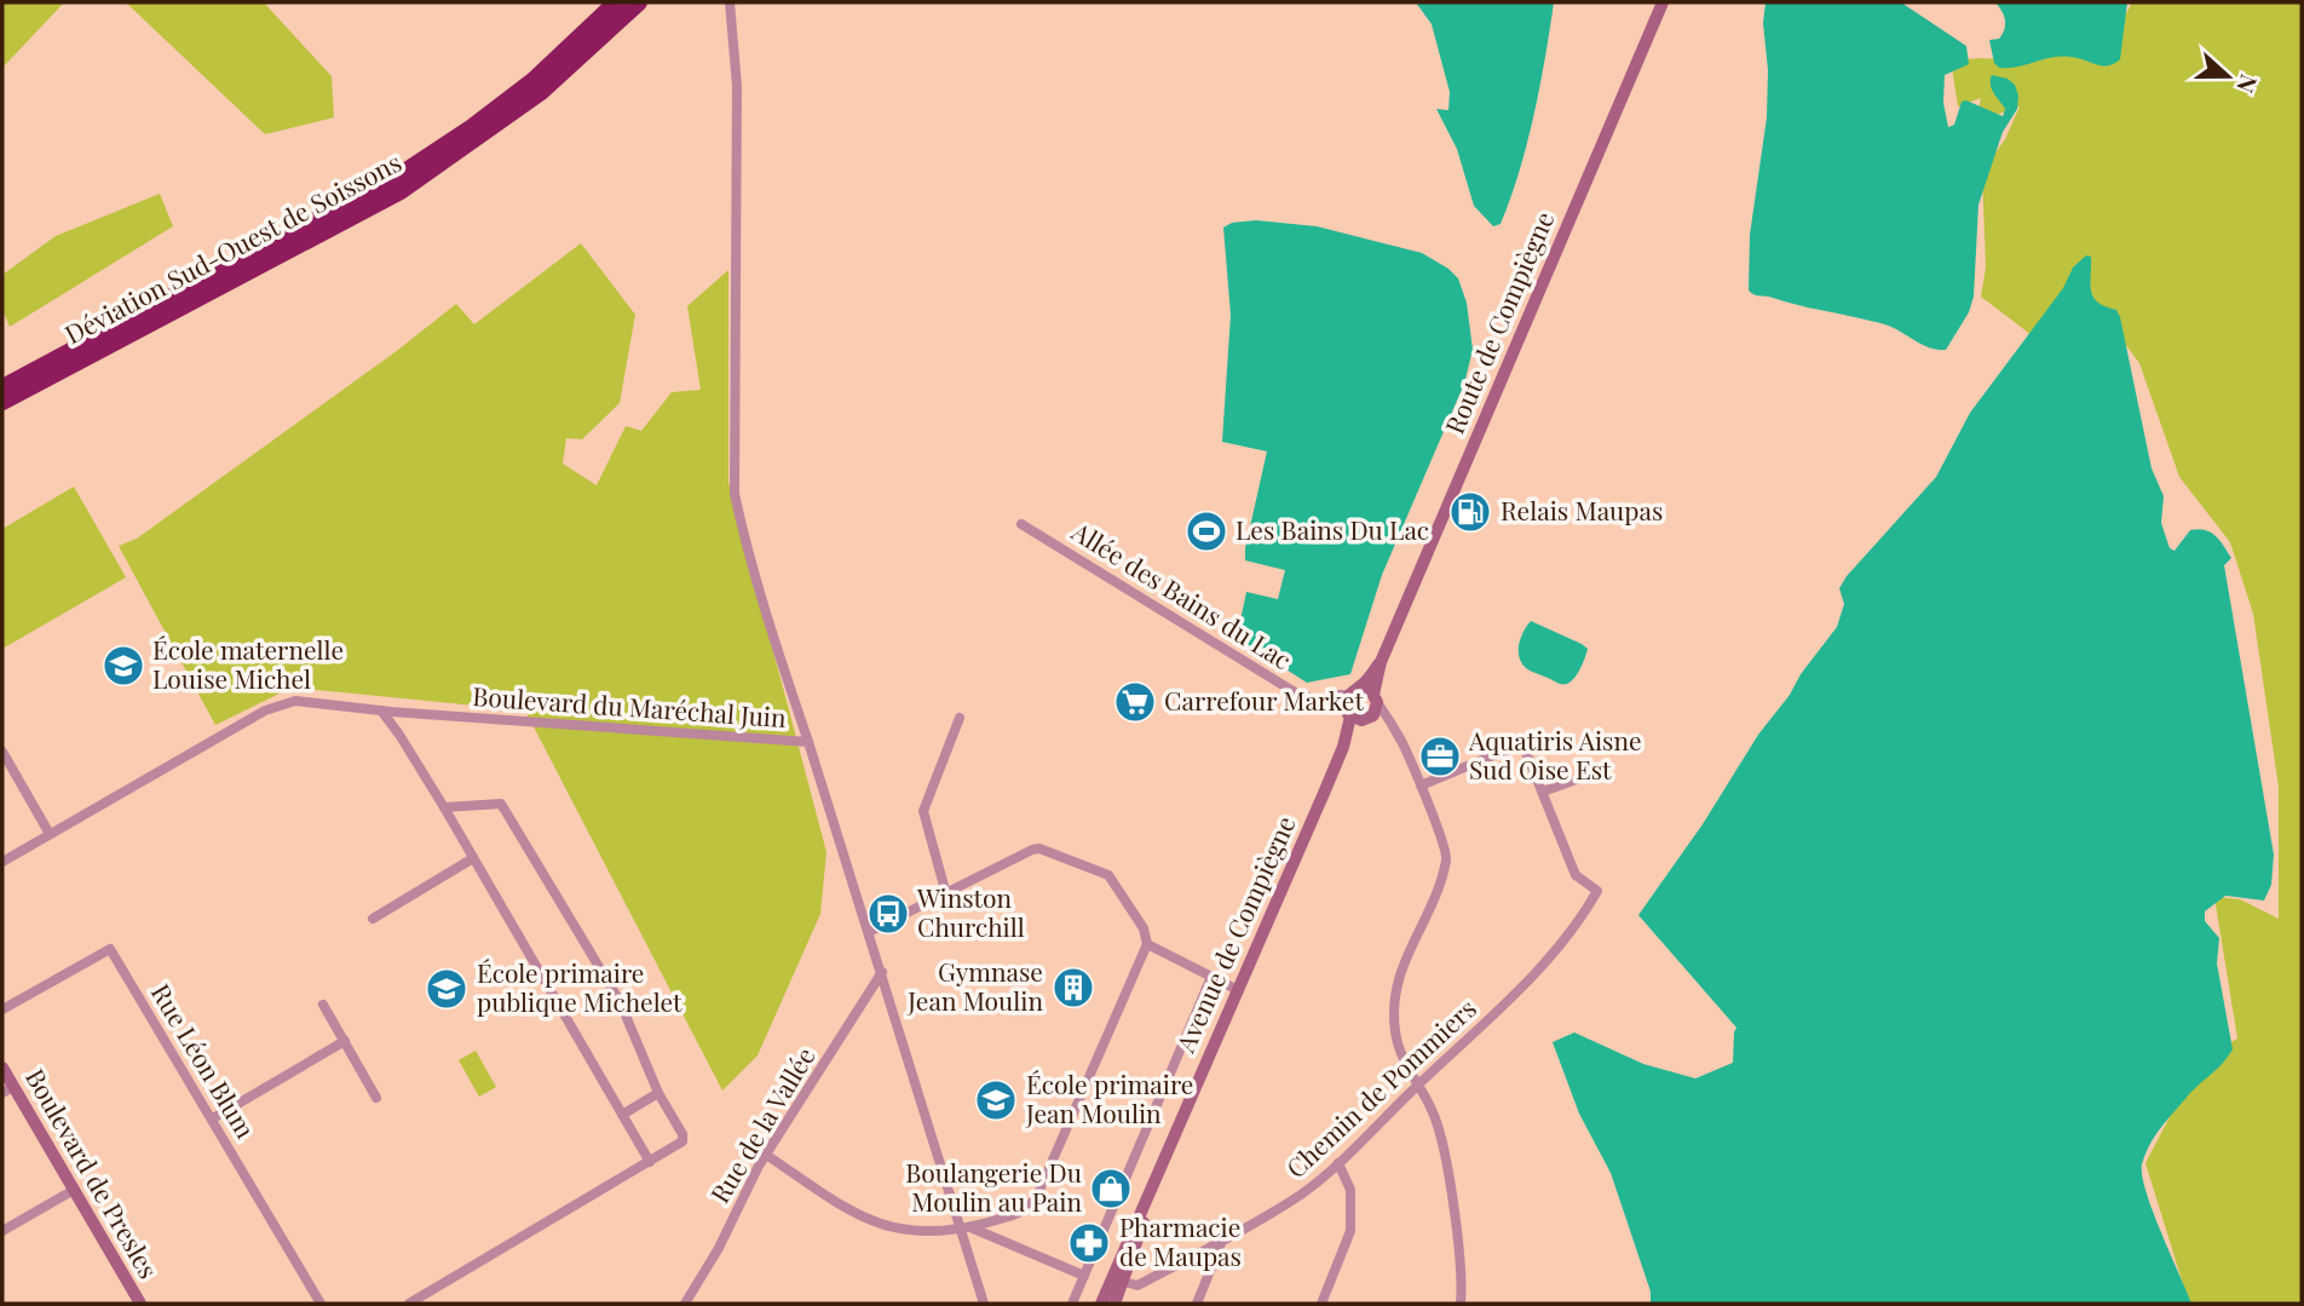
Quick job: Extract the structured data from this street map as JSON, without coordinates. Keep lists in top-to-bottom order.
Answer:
{
  "streets": {
    "highway": ["Déviation Sud-Ouest de Soissons"],
    "main road": ["Route de Compiègne", "Avenue de Compiègne", "Boulevard de Presles"],
    "street": [
      "Allée des Bains du Lac",
      "Boulevard du Maréchal Juin",
      "Rue Léon Blum",
      "Chemin de Pommiers",
      "Rue de la Vallée"
    ]
  },
  "crossings": [
    ["Allée des Bains du Lac", "Avenue de Compiègne"],
    ["Boulevard du Maréchal Juin", "Rue de la Vallée"],
    ["Avenue de Compiègne", "Chemin de Pommiers"]
  ],
  "places": {
    "fuel station": ["Relais Maupas"],
    "sports": ["Les Bains Du Lac"],
    "school or university": ["École maternelle Louise Michel", "École primaire publique Michelet", "École primaire Jean Moulin"],
    "supermarket": ["Carrefour Market"],
    "office": ["Aquatiris Aisne Sud Oise Est"],
    "bus stop": ["Winston Churchill"],
    "building": ["Gymnase Jean Moulin"],
    "shop": ["Boulangerie Du Moulin au Pain"],
    "pharmacy": ["Pharmacie de Maupas"]
  },
  "north": "right"
}
